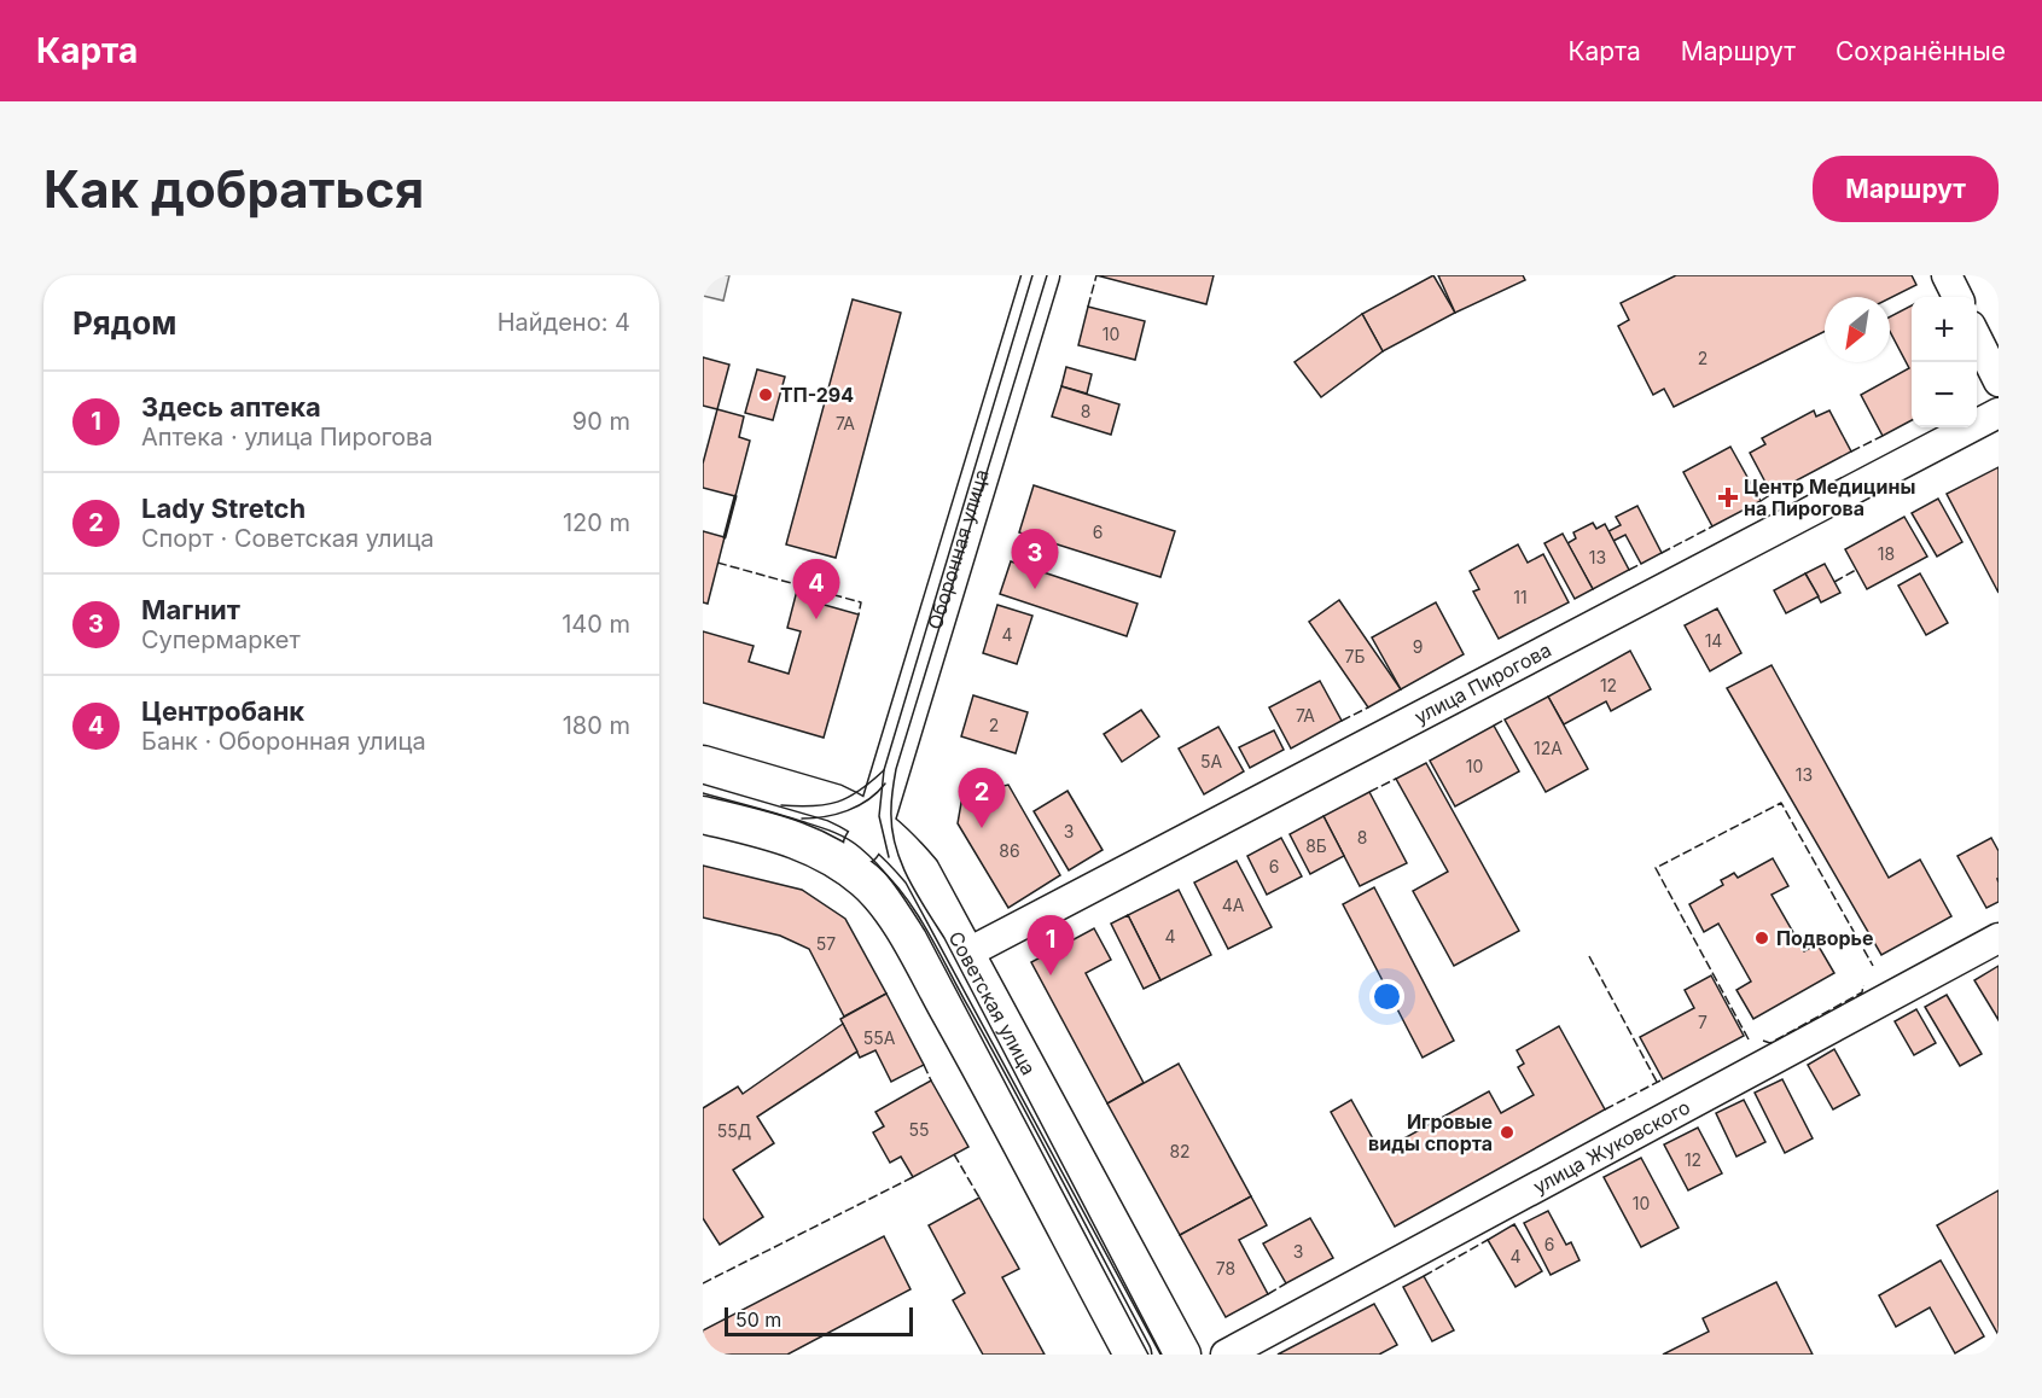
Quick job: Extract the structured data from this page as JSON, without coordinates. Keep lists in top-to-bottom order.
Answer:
{
  "streets": {
    "main road": ["Оборонная улица", "Советская улица"],
    "street": ["улица Пирогова", "улица Жуковского"]
  },
  "crossings": [
    ["Оборонная улица", "Советская улица"],
    ["улица Пирогова", "Советская улица"]
  ],
  "places": {
    "other": ["ТП-294", "Подворье", "Игровые виды спорта"],
    "health": ["Центр Медицины на Пирогова"]
  },
  "house_numbers": [
    "10",
    "2",
    "8",
    "7А",
    "6",
    "18",
    "13",
    "11",
    "4",
    "14",
    "9",
    "7Б",
    "12",
    "7А",
    "2",
    "12А",
    "5А",
    "10",
    "13",
    "3",
    "8",
    "8Б",
    "86",
    "6",
    "4А",
    "4",
    "57",
    "7",
    "55А",
    "55",
    "55Д",
    "82",
    "12",
    "10",
    "6",
    "3",
    "4",
    "78"
  ],
  "scale_bar": "50 m",
  "north": "bottom left",
  "page": {
    "header": "Карта",
    "nav": ["Карта", "Маршрут", "Сохранённые"],
    "buttons": "Маршрут",
    "title": "Как добраться",
    "heading": ["Рядом", "Найдено: 4"],
    "map_buttons": ["+", "−"],
    "list": [
      {
        "mark": "1",
        "name": "Здесь аптека",
        "note": "Аптека · улица Пирогова",
        "value": "90 m"
      },
      {
        "mark": "2",
        "name": "Lady Stretch",
        "note": "Спорт · Советская улица",
        "value": "120 m"
      },
      {
        "mark": "3",
        "name": "Магнит",
        "note": "Супермаркет",
        "value": "140 m"
      },
      {
        "mark": "4",
        "name": "Центробанк",
        "note": "Банк · Оборонная улица",
        "value": "180 m"
      }
    ],
    "pins": [
      "3",
      "4",
      "2",
      "1"
    ],
    "scale": "50 m"
  }
}
